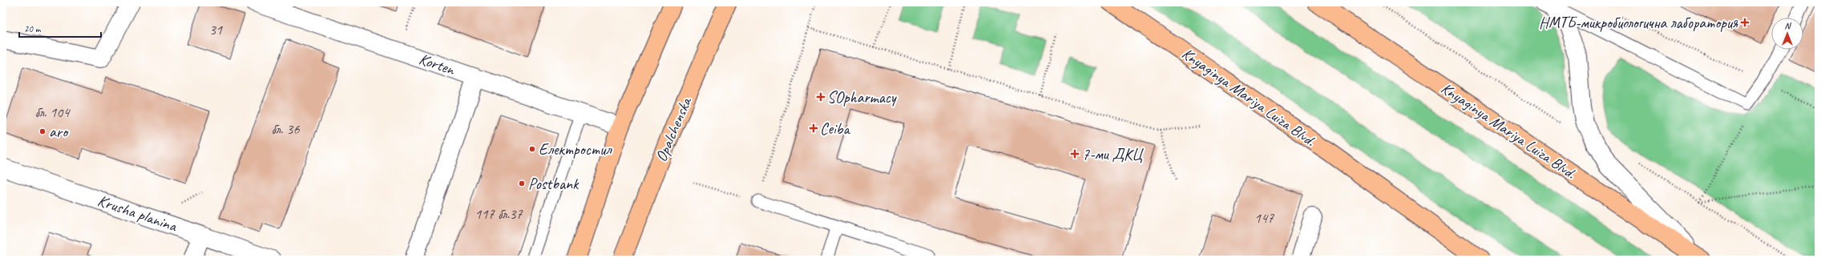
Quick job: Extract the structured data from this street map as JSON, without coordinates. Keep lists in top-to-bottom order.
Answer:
{
  "streets": {
    "main road": ["Knyaginya Mariya Luiza Blvd.", "Opalchenska"],
    "street": ["Korten", "Krusha planina"]
  },
  "places": {
    "health": [
      "НМТБ-микробиологична лаборатория",
      "SOpharmacy",
      "Ceiba",
      "7-ми ДКЦ"
    ],
    "other": ["aro", "Електростил", "Postbank"]
  },
  "house_numbers": [
    "31",
    "бл. 104",
    "бл. 36",
    "117 бл.37",
    "147"
  ],
  "scale_bar": "20 m",
  "north": "top"
}
